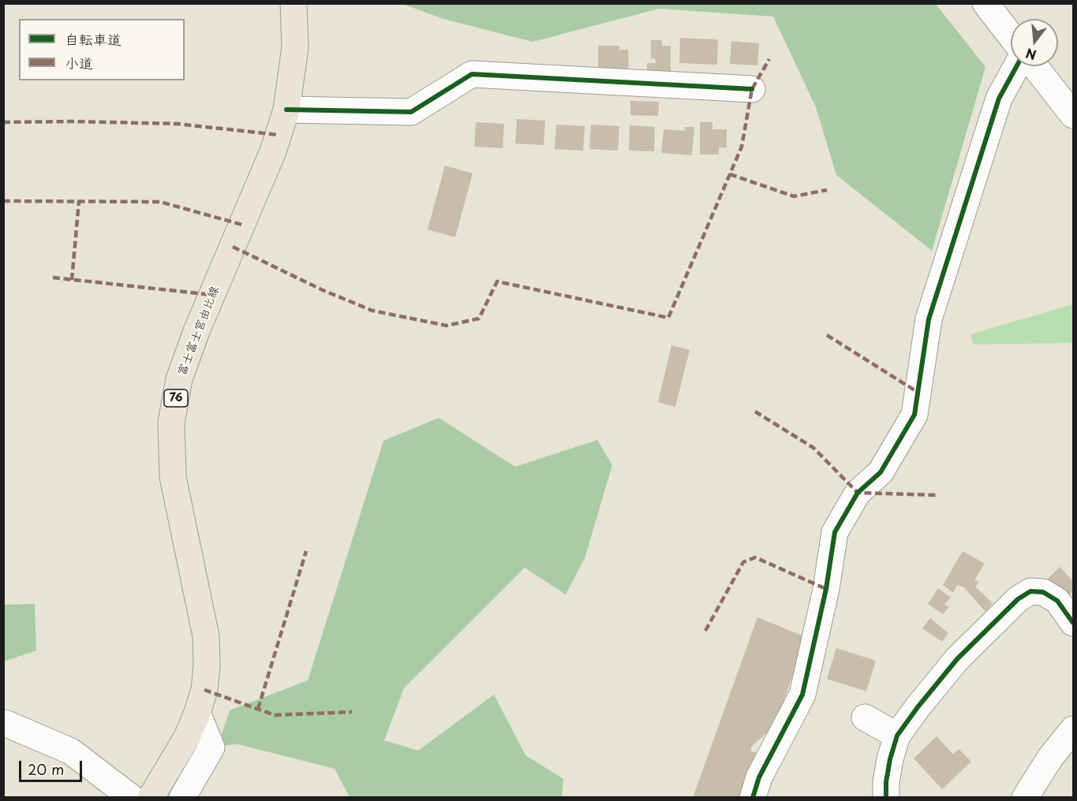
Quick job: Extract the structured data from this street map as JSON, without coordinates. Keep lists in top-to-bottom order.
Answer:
{
  "streets": {
    "main road": ["富士富士宮由比線", "76"]
  },
  "legend": ["自転車道", "小道"],
  "scale_bar": "20 m",
  "north": "bottom"
}
